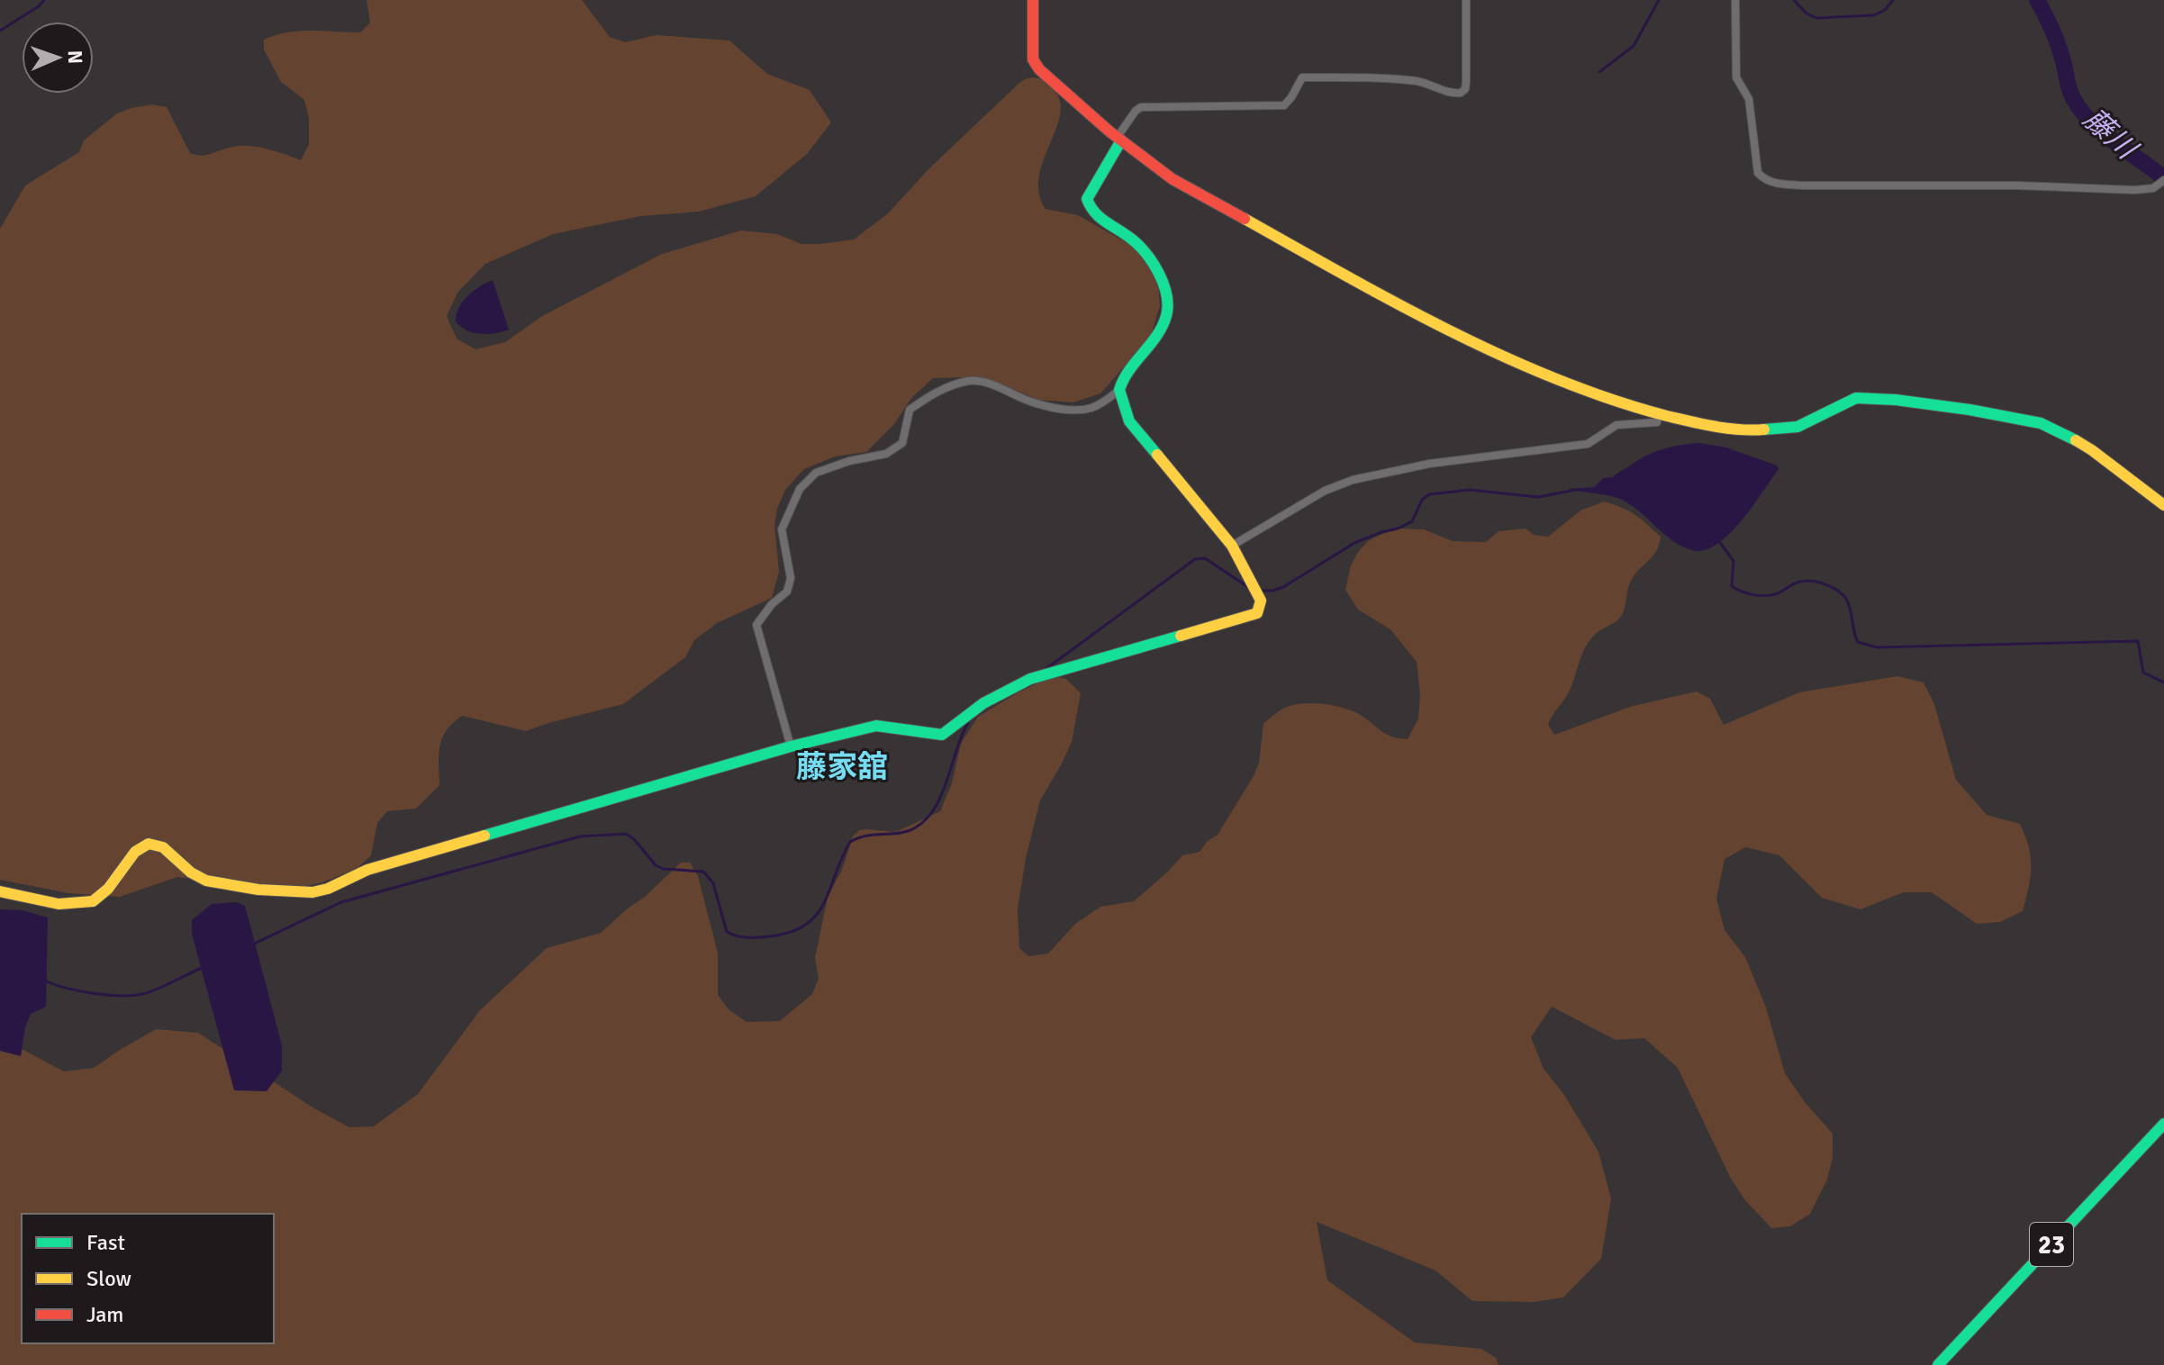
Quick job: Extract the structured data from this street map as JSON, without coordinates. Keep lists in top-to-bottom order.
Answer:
{
  "streets": {
    "street": ["23"]
  },
  "districts": ["藤家舘"],
  "water": ["藤川"],
  "legend": ["Fast", "Slow", "Jam"],
  "north": "right"
}
